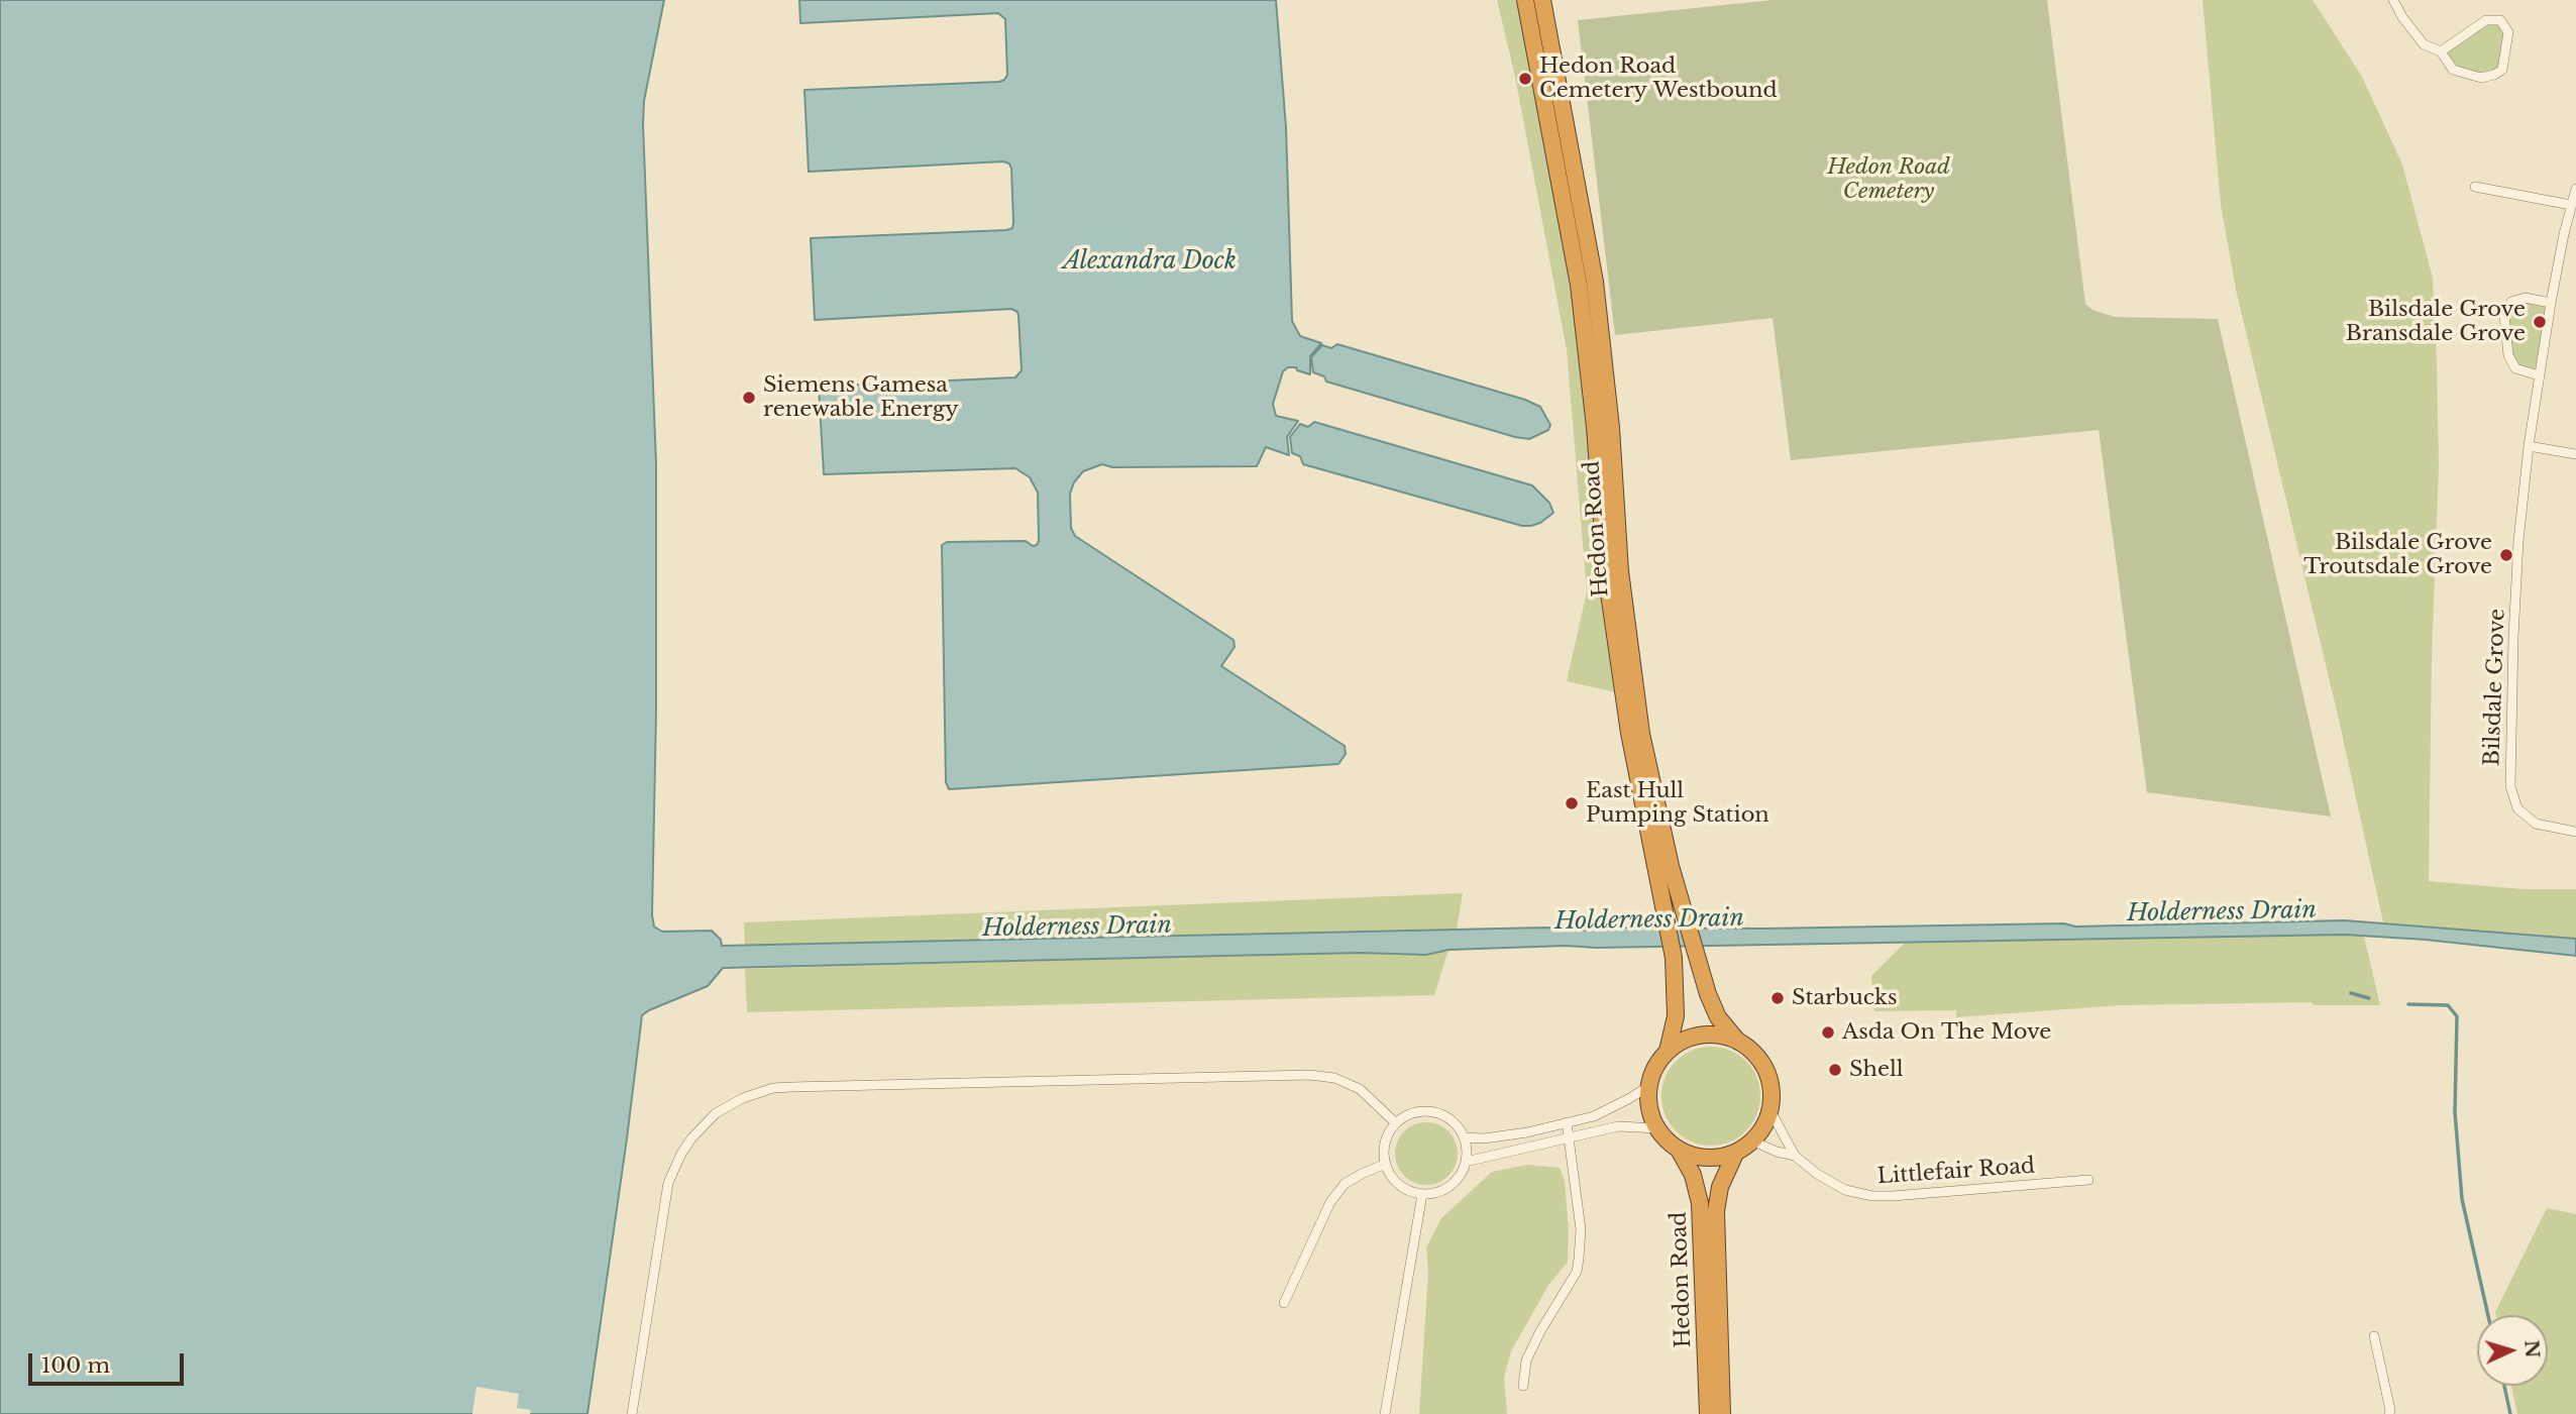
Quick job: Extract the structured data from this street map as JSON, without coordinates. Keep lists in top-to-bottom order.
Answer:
{
  "streets": {
    "highway": ["Hedon Road"],
    "street": ["Bilsdale Grove", "Littlefair Road"]
  },
  "crossings": [
    ["Hedon Road", "Littlefair Road"]
  ],
  "water": ["Alexandra Dock", "Holderness Drain"],
  "parks": ["Hedon Road Cemetery"],
  "places": [
    "Hedon Road Cemetery Westbound",
    "Bilsdale Grove Bransdale Grove",
    "Siemens Gamesa renewable Energy",
    "Bilsdale Grove Troutsdale Grove",
    "East Hull Pumping Station",
    "Starbucks",
    "Asda On The Move",
    "Shell"
  ],
  "scale_bar": "100 m",
  "north": "right"
}
